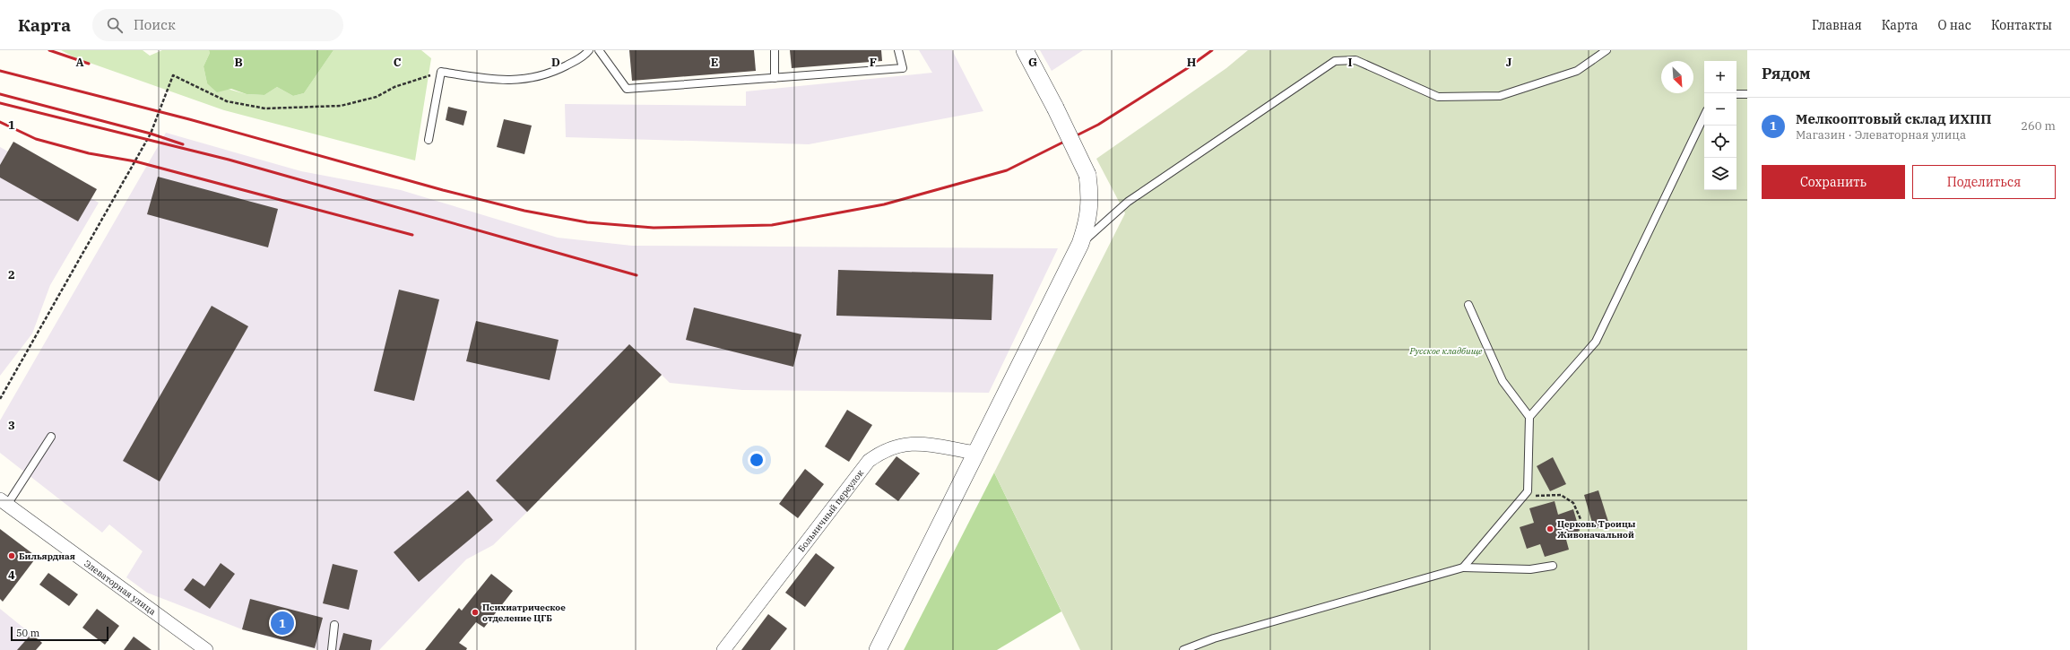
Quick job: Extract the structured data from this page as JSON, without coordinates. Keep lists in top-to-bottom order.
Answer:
{
  "streets": {
    "street": ["Больничный переулок", "Элеваторная улица"]
  },
  "parks": ["Русское кладбище"],
  "places": ["Церковь Троицы Живоначальной", "Бильярдная", "Психиатрическое отделение ЦГБ"],
  "scale_bar": "50 m",
  "north": "bottom right",
  "page": {
    "header": "Карта",
    "search": "Поиск",
    "nav": [
      "Главная",
      "Карта",
      "О нас",
      "Контакты"
    ],
    "heading": "Рядом",
    "map_buttons": ["+", "−"],
    "list": [
      {
        "mark": "1",
        "name": "Мелкооптовый склад ИХПП",
        "note": "Магазин · Элеваторная улица",
        "value": "260 m"
      }
    ],
    "buttons": ["Сохранить", "Поделиться"],
    "pins": "1",
    "scale": "50 m"
  },
  "grid": {
    "columns": [
      "A",
      "B",
      "C",
      "D",
      "E",
      "F",
      "G",
      "H",
      "I",
      "J"
    ],
    "rows": [
      "1",
      "2",
      "3",
      "4"
    ]
  }
}
